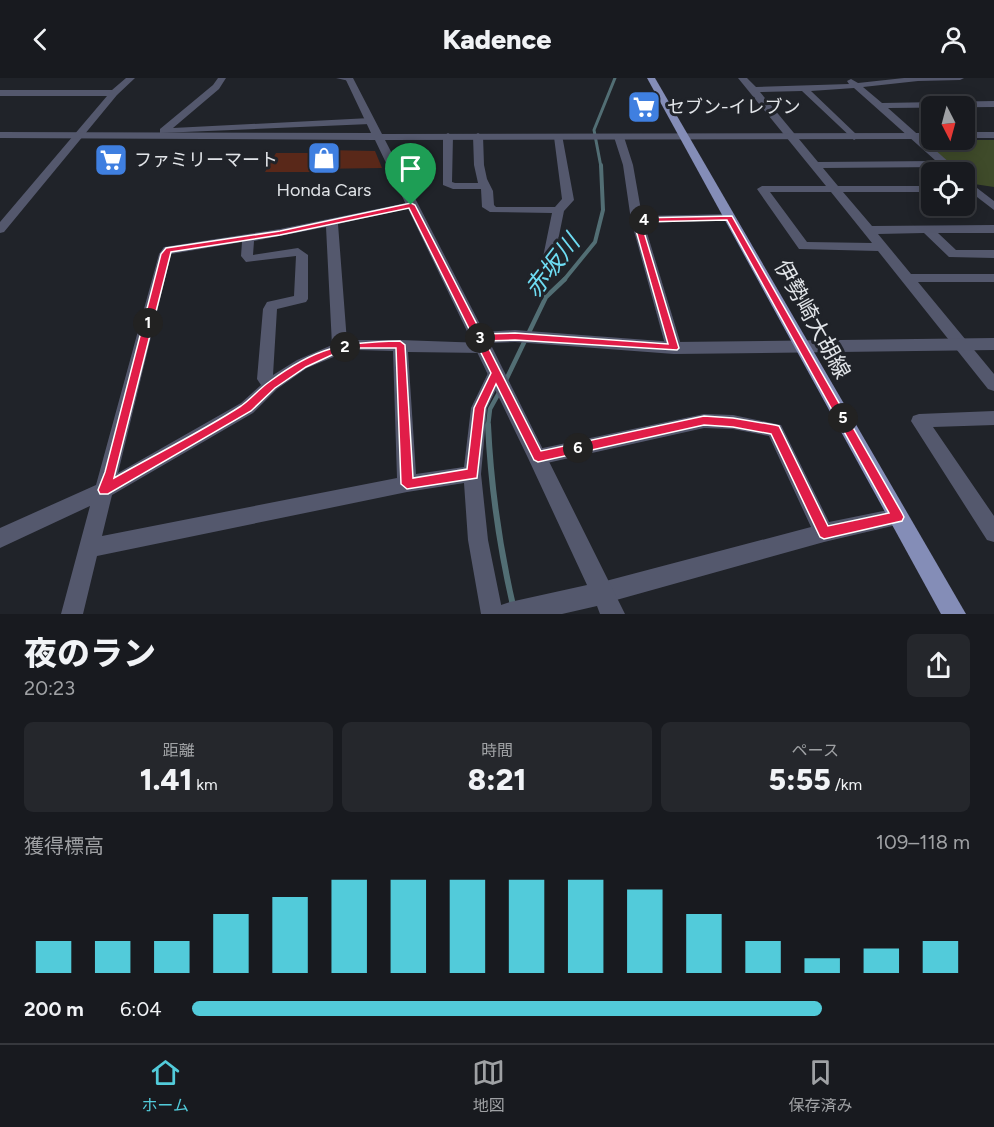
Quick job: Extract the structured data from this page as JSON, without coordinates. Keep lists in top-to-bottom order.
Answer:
{
  "streets": {
    "main road": ["伊勢崎大胡線"]
  },
  "water": ["赤坂川"],
  "places": {
    "supermarket": ["セブン-イレブン", "ファミリーマート"],
    "shop": ["Honda Cars"]
  },
  "north": "bottom",
  "page": {
    "header": "Kadence",
    "pins": [
      "4",
      "1",
      "3",
      "2",
      "5",
      "6"
    ],
    "heading": ["夜のラン", "20:23"],
    "stats": [
      ["距離", "1.41 km"],
      ["時間", "8:21"],
      ["ペース", "5:55 /km"]
    ],
    "chart": ["獲得標高", "109–118 m"],
    "list": [
      {
        "name": "200 m",
        "note": "6:04"
      }
    ],
    "tabs": ["ホーム", "地図", "保存済み"]
  }
}
